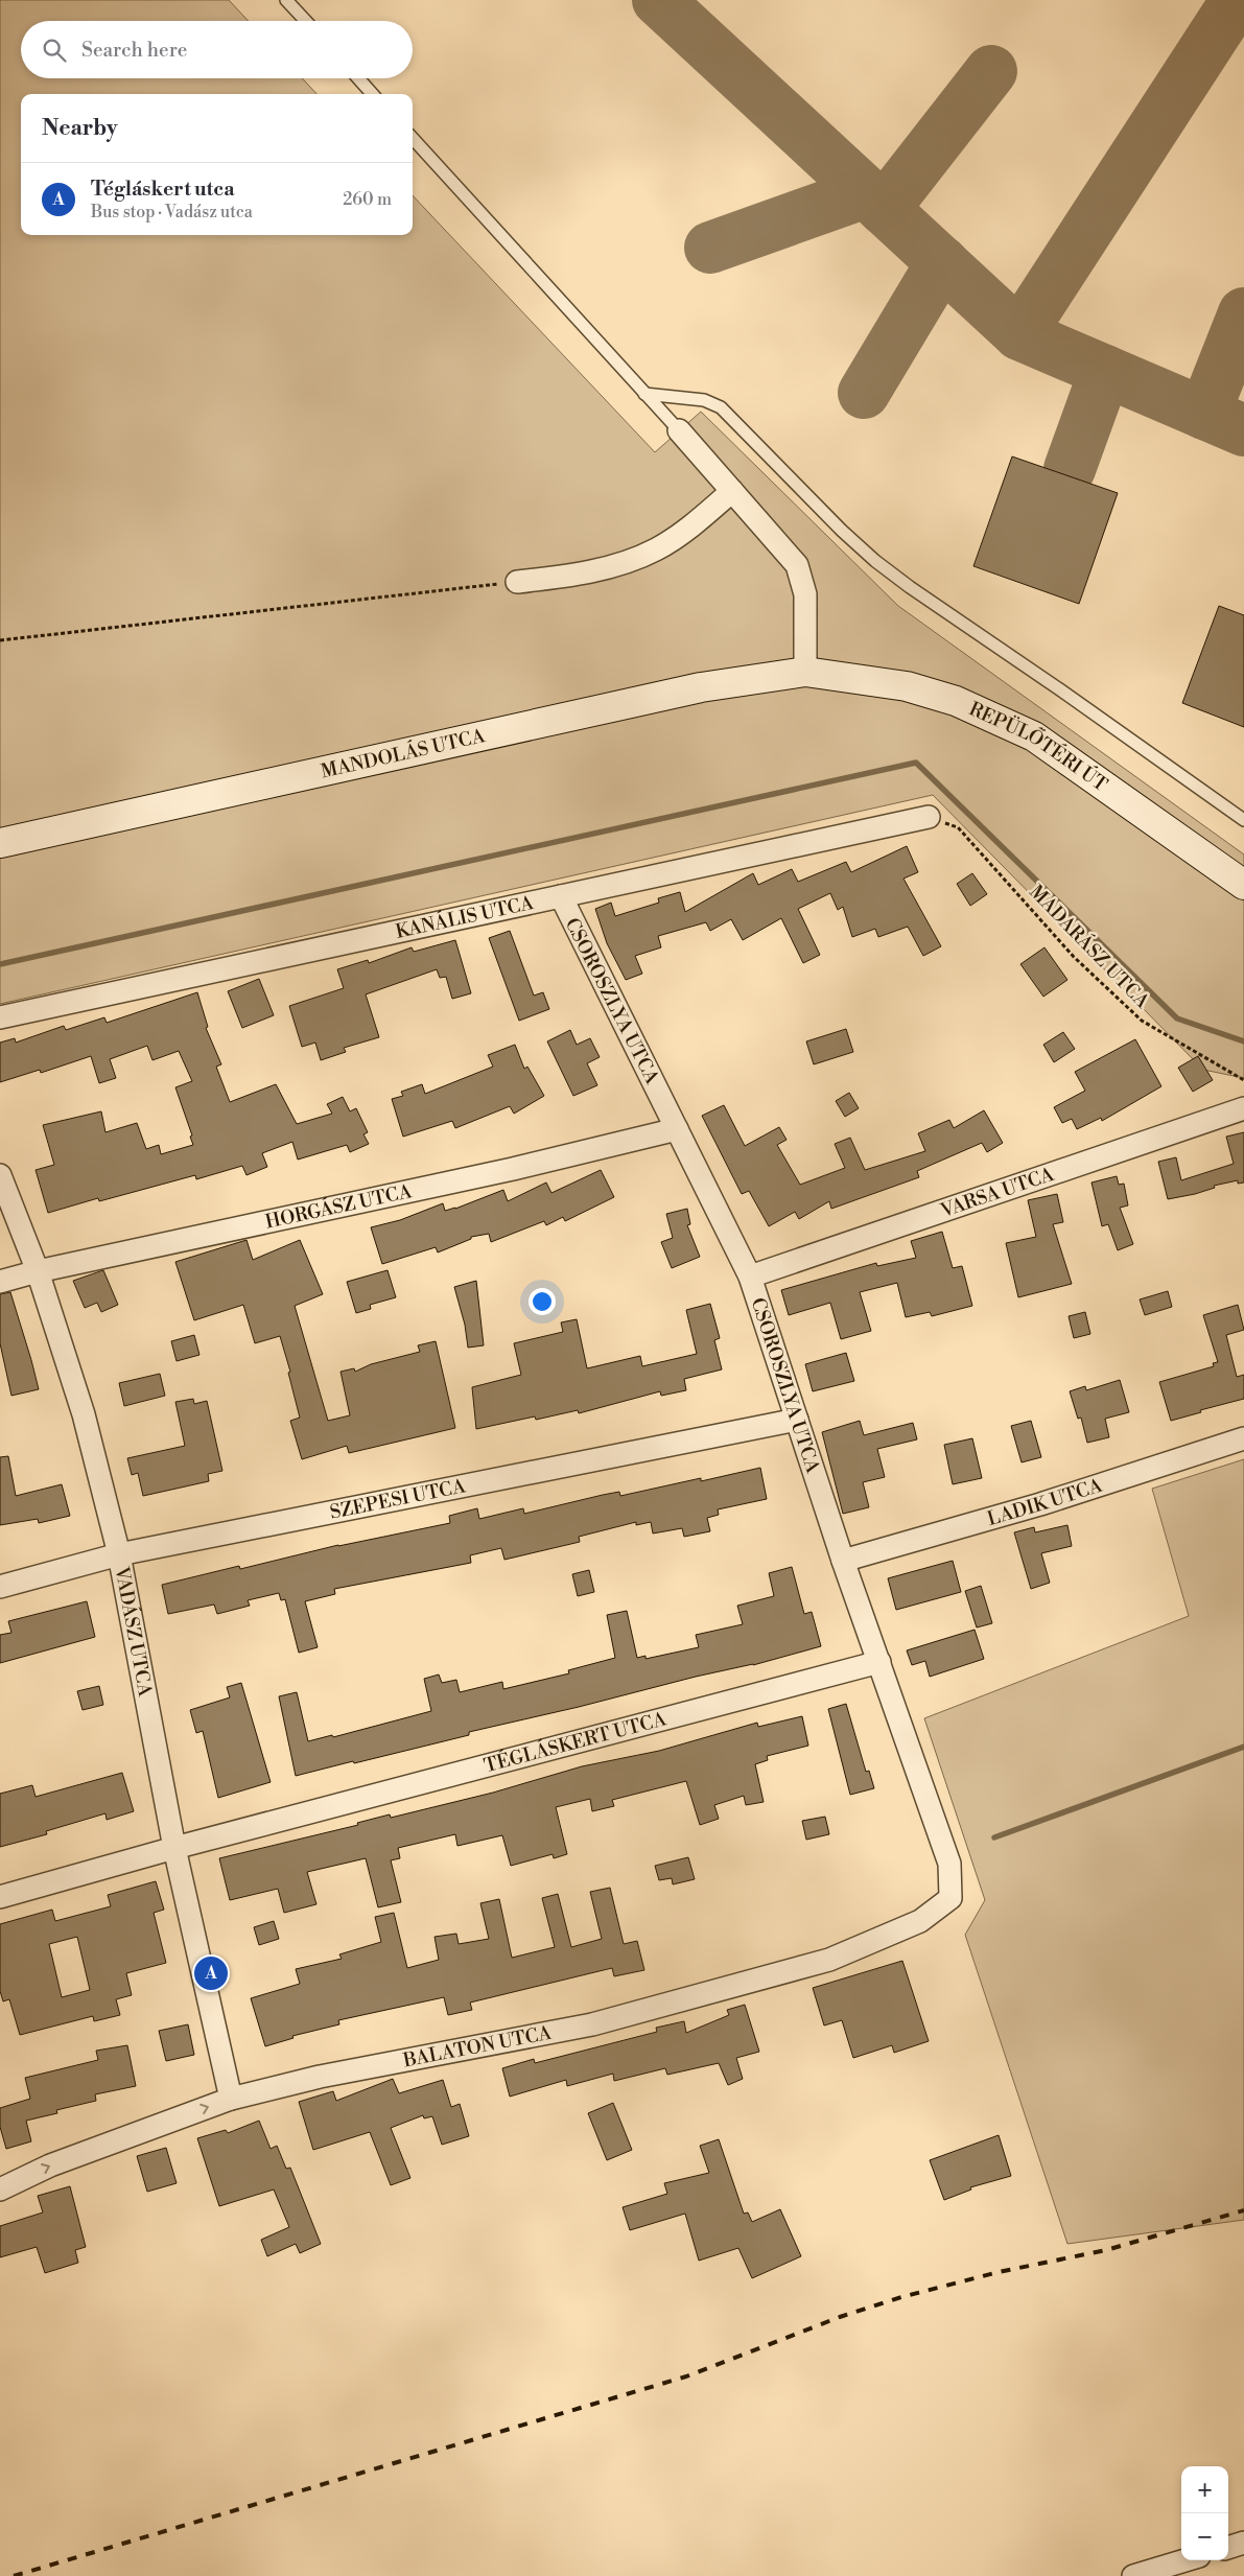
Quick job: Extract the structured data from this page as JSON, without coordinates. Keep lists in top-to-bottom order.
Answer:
{
  "streets": {
    "street": [
      "REPÜLŐTÉRI ÚT",
      "MANDOLÁS UTCA",
      "KANÁLIS UTCA",
      "CSOROSZLYA UTCA",
      "VARSA UTCA",
      "HORGÁSZ UTCA",
      "SZEPESI UTCA",
      "LADIK UTCA",
      "VADÁSZ UTCA",
      "TÉGLÁSKERT UTCA",
      "BALATON UTCA"
    ],
    "path": ["MADARÁSZ UTCA"]
  },
  "crossings": [
    ["REPÜLŐTÉRI ÚT", "MANDOLÁS UTCA"],
    ["KANÁLIS UTCA", "MADARÁSZ UTCA"],
    ["KANÁLIS UTCA", "CSOROSZLYA UTCA"],
    ["CSOROSZLYA UTCA", "VARSA UTCA"],
    ["CSOROSZLYA UTCA", "HORGÁSZ UTCA"],
    ["CSOROSZLYA UTCA", "SZEPESI UTCA"],
    ["CSOROSZLYA UTCA", "LADIK UTCA"],
    ["CSOROSZLYA UTCA", "TÉGLÁSKERT UTCA"],
    ["CSOROSZLYA UTCA", "BALATON UTCA"],
    ["HORGÁSZ UTCA", "VADÁSZ UTCA"],
    ["SZEPESI UTCA", "VADÁSZ UTCA"],
    ["VADÁSZ UTCA", "TÉGLÁSKERT UTCA"],
    ["VADÁSZ UTCA", "BALATON UTCA"]
  ],
  "page": {
    "search": "Search here",
    "heading": "Nearby",
    "list": [
      {
        "mark": "A",
        "name": "Tégláskert utca",
        "note": "Bus stop · Vadász utca",
        "value": "260 m"
      }
    ],
    "pins": "A",
    "map_buttons": ["+", "−"]
  }
}
